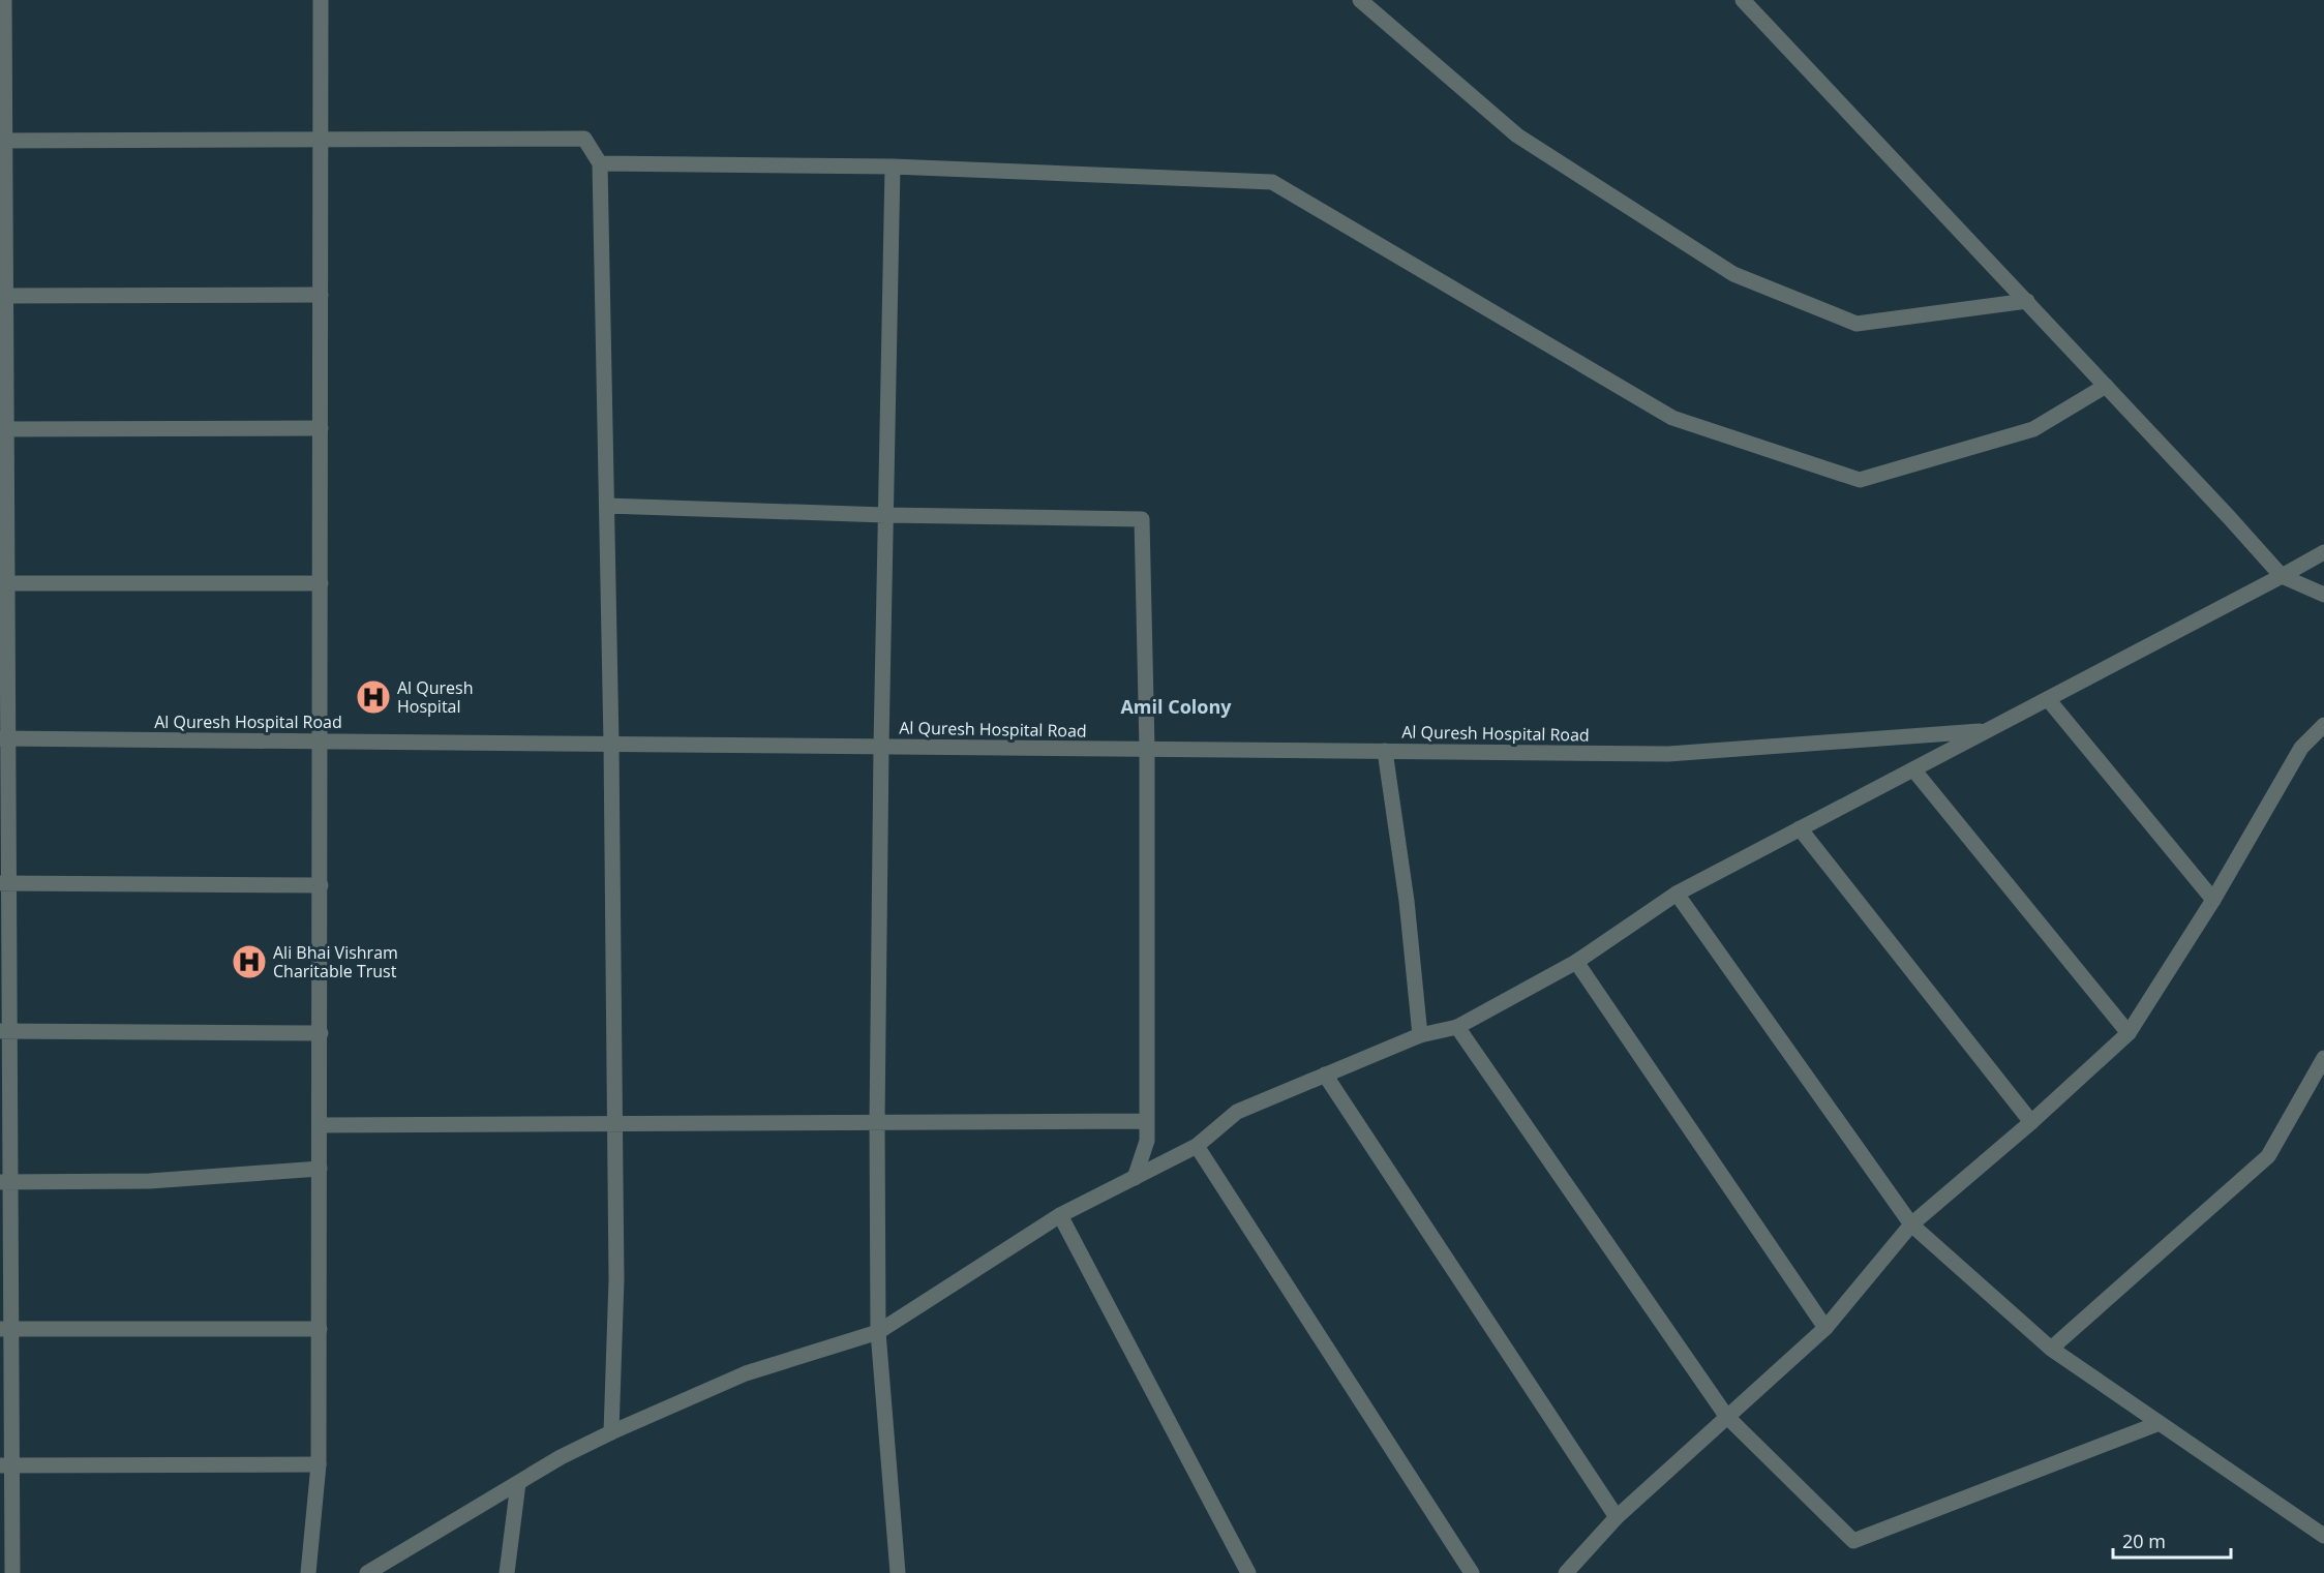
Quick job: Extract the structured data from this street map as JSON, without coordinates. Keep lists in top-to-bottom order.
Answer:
{
  "streets": {
    "street": ["Al Quresh Hospital Road"]
  },
  "districts": ["Amil Colony"],
  "places": {
    "hospital": ["Al Quresh Hospital", "Ali Bhai Vishram Charitable Trust"]
  },
  "scale_bar": "20 m"
}
